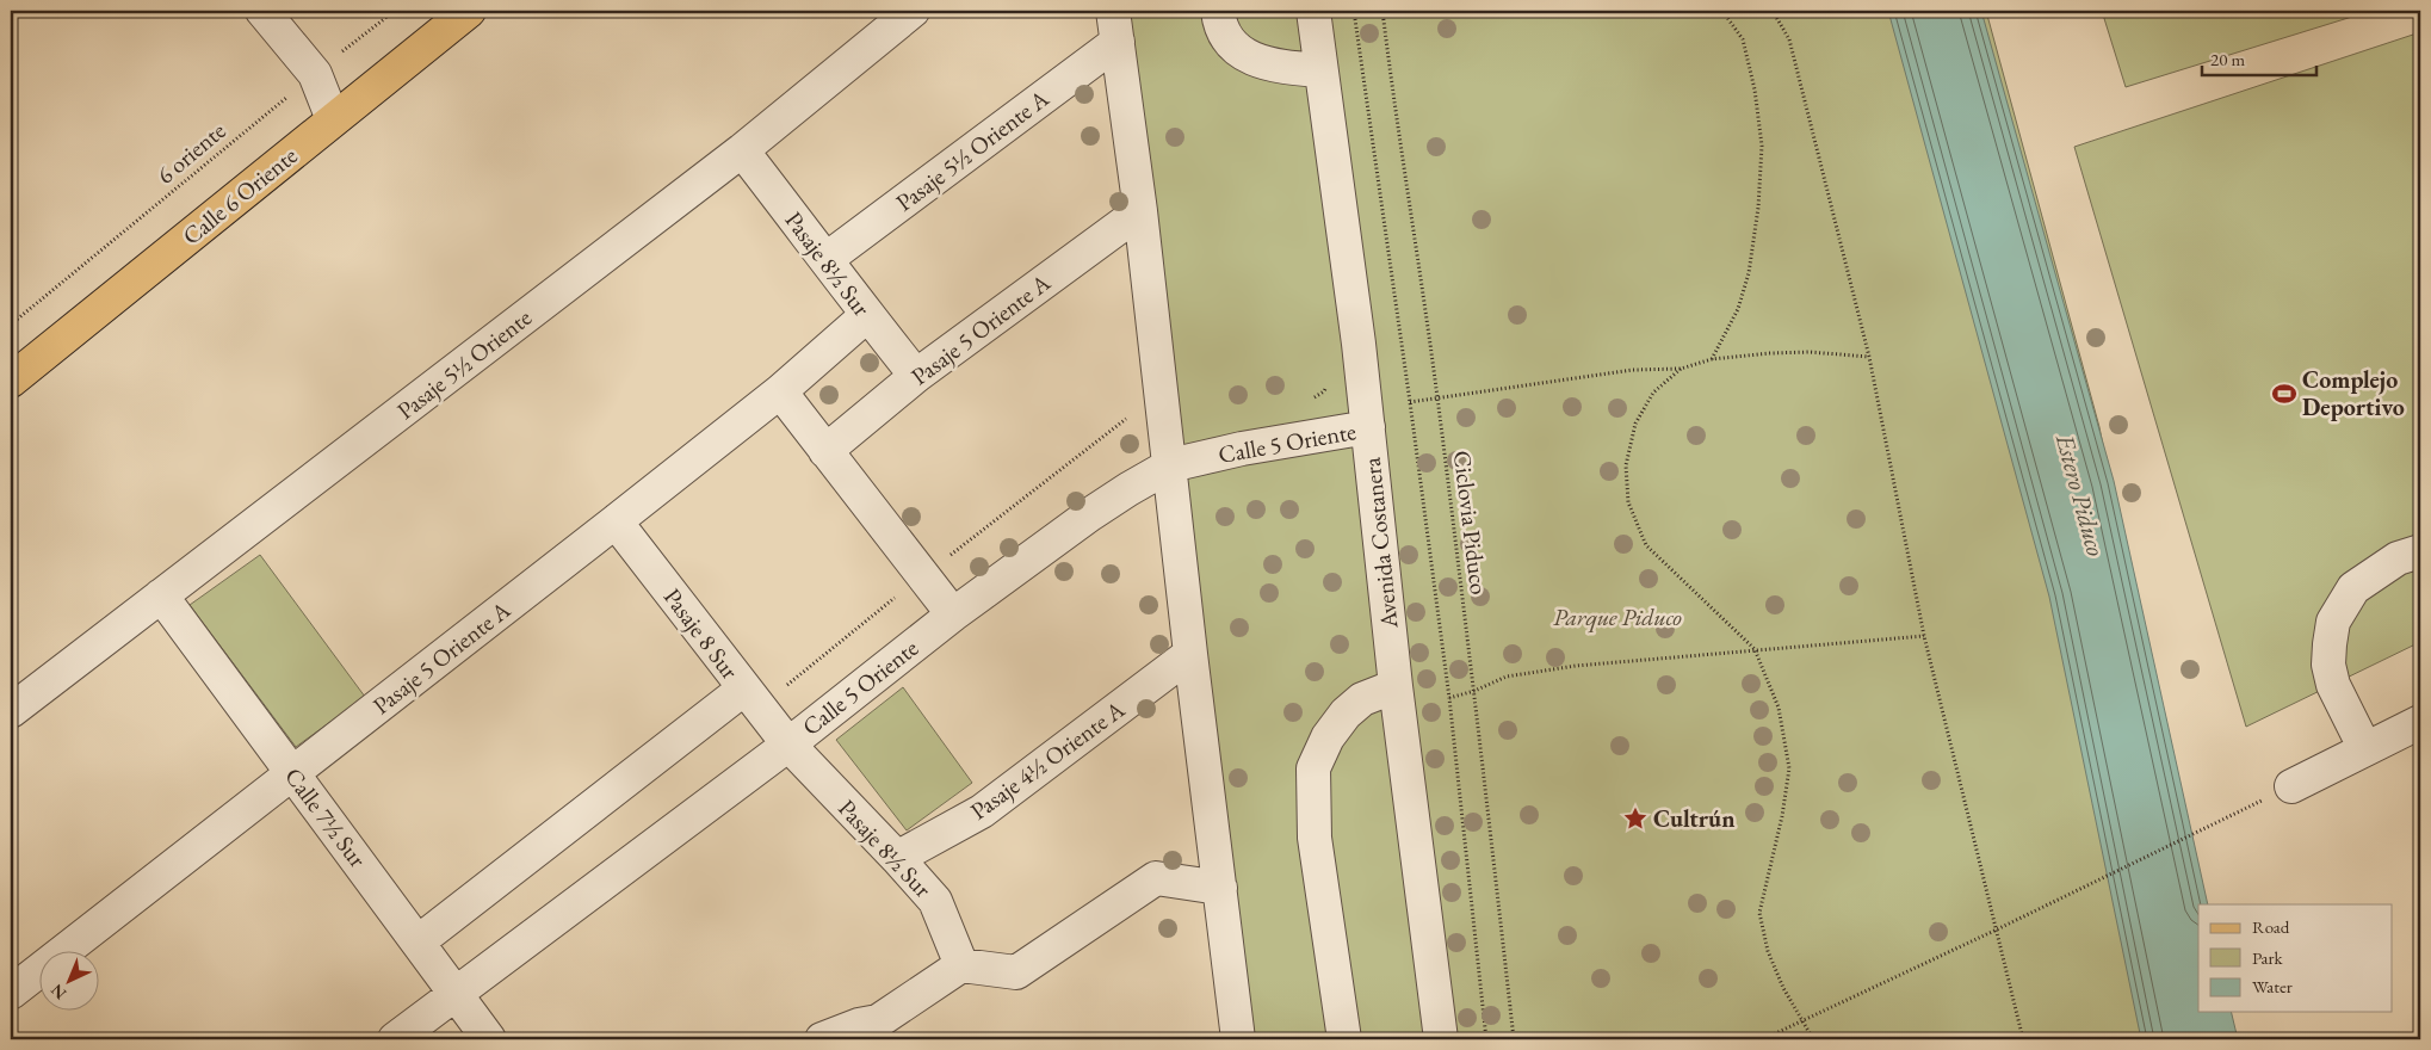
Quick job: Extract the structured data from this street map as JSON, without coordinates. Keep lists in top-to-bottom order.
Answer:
{
  "streets": {
    "main road": ["Calle 6 Oriente"],
    "street": [
      "Pasaje 5½ Oriente A",
      "Pasaje 8½ Sur",
      "Pasaje 5 Oriente A",
      "Pasaje 5½ Oriente",
      "Calle 5 Oriente",
      "Avenida Costanera",
      "Pasaje 8 Sur",
      "Pasaje 4½ Oriente A",
      "Calle 7½ Sur"
    ],
    "path": ["6 oriente", "Ciclovia Piduco"]
  },
  "crossings": [
    ["Pasaje 5½ Oriente A", "Pasaje 8½ Sur"],
    ["Pasaje 8½ Sur", "Pasaje 5 Oriente A"],
    ["Pasaje 8½ Sur", "Pasaje 5½ Oriente"],
    ["Pasaje 8½ Sur", "Calle 5 Oriente"],
    ["Pasaje 8½ Sur", "Pasaje 8 Sur"],
    ["Pasaje 8½ Sur", "Pasaje 4½ Oriente A"],
    ["Pasaje 5 Oriente A", "Pasaje 8 Sur"],
    ["Pasaje 5 Oriente A", "Calle 7½ Sur"],
    ["Pasaje 5½ Oriente", "Calle 7½ Sur"],
    ["Calle 5 Oriente", "Avenida Costanera"],
    ["Calle 5 Oriente", "Pasaje 8 Sur"],
    ["Calle 5 Oriente", "Calle 7½ Sur"]
  ],
  "water": ["Estero Piduco"],
  "parks": ["Parque Piduco"],
  "places": {
    "sports": ["Complejo Deportivo"],
    "place": ["Cultrún"]
  },
  "legend": ["Road", "Park", "Water"],
  "scale_bar": "20 m",
  "north": "bottom left"
}
